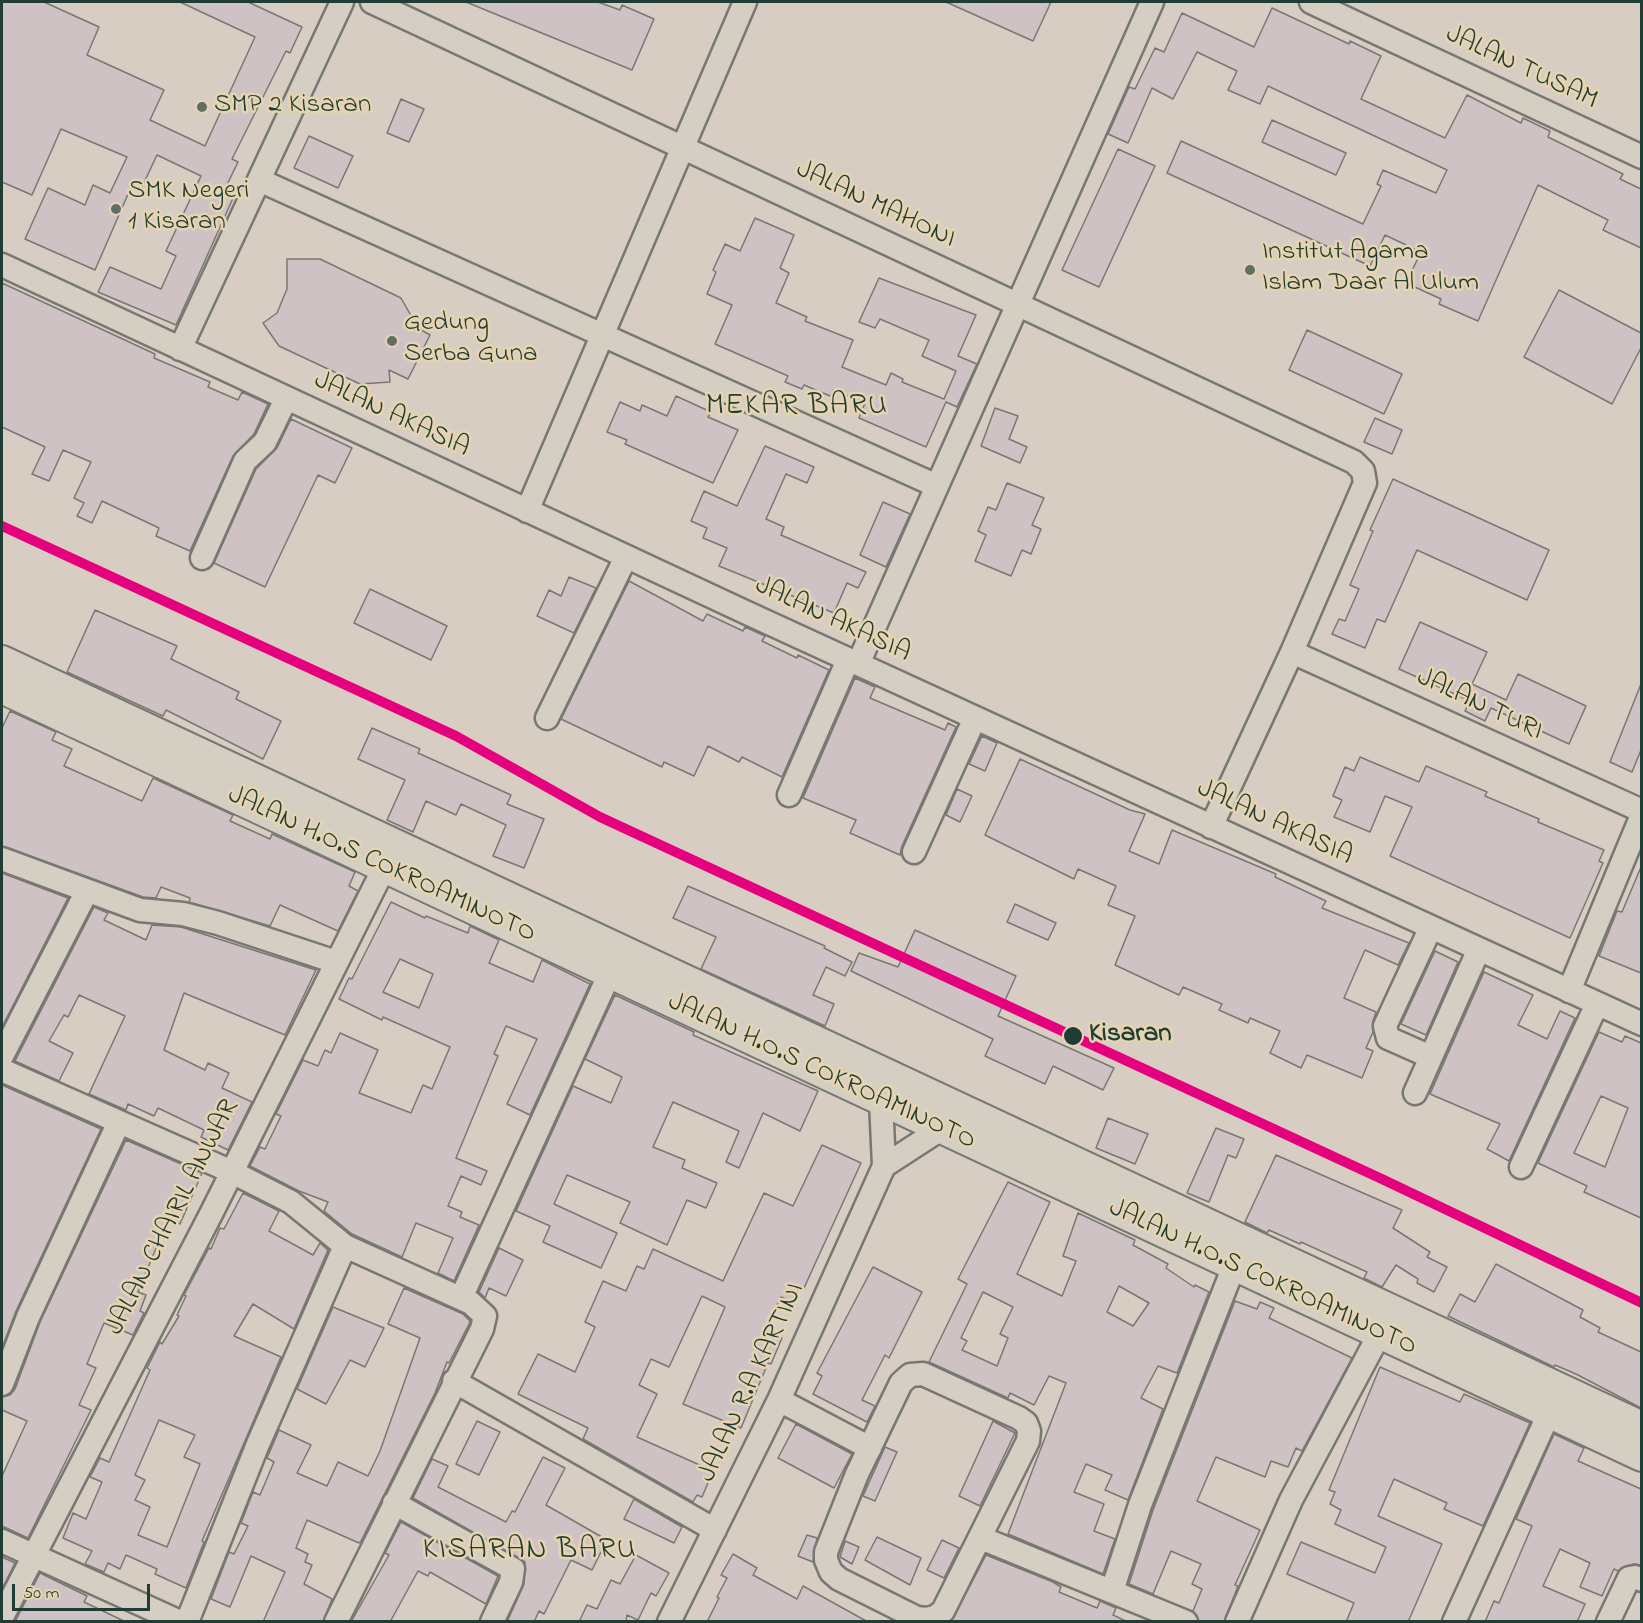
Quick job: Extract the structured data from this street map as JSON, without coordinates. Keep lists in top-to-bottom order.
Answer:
{
  "streets": {
    "main road": ["JALAN H.O.S COKROAMINOTO"],
    "street": [
      "JALAN TUSAM",
      "JALAN MAHONI",
      "JALAN AKASIA",
      "JALAN TURI",
      "JALAN CHAIRIL ANWAR",
      "JALAN R.A KARTINI"
    ]
  },
  "crossings": [
    ["JALAN MAHONI", "JALAN TURI"],
    ["JALAN H.O.S COKROAMINOTO", "JALAN CHAIRIL ANWAR"]
  ],
  "districts": ["MEKAR BARU", "KISARAN BARU"],
  "places": [
    "SMP 2 Kisaran",
    "SMK Negeri 1 Kisaran",
    "Institut Agama Islam Daar Al Ulum",
    "Gedung Serba Guna",
    "Kisaran"
  ],
  "scale_bar": "50 m"
}
